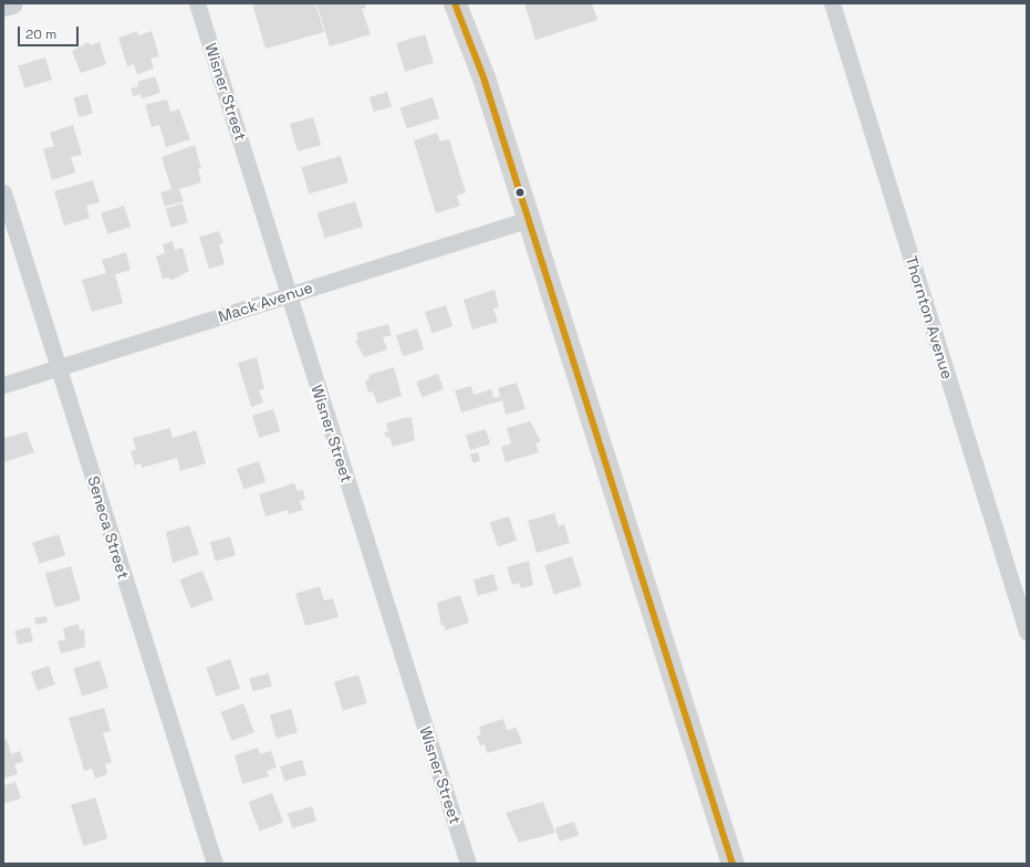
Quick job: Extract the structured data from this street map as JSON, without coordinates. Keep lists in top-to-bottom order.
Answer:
{
  "streets": {
    "street": [
      "Wisner Street",
      "Mack Avenue",
      "Thornton Avenue",
      "Seneca Street"
    ]
  },
  "crossings": [
    ["Wisner Street", "Mack Avenue"],
    ["Mack Avenue", "Seneca Street"]
  ],
  "scale_bar": "20 m"
}
